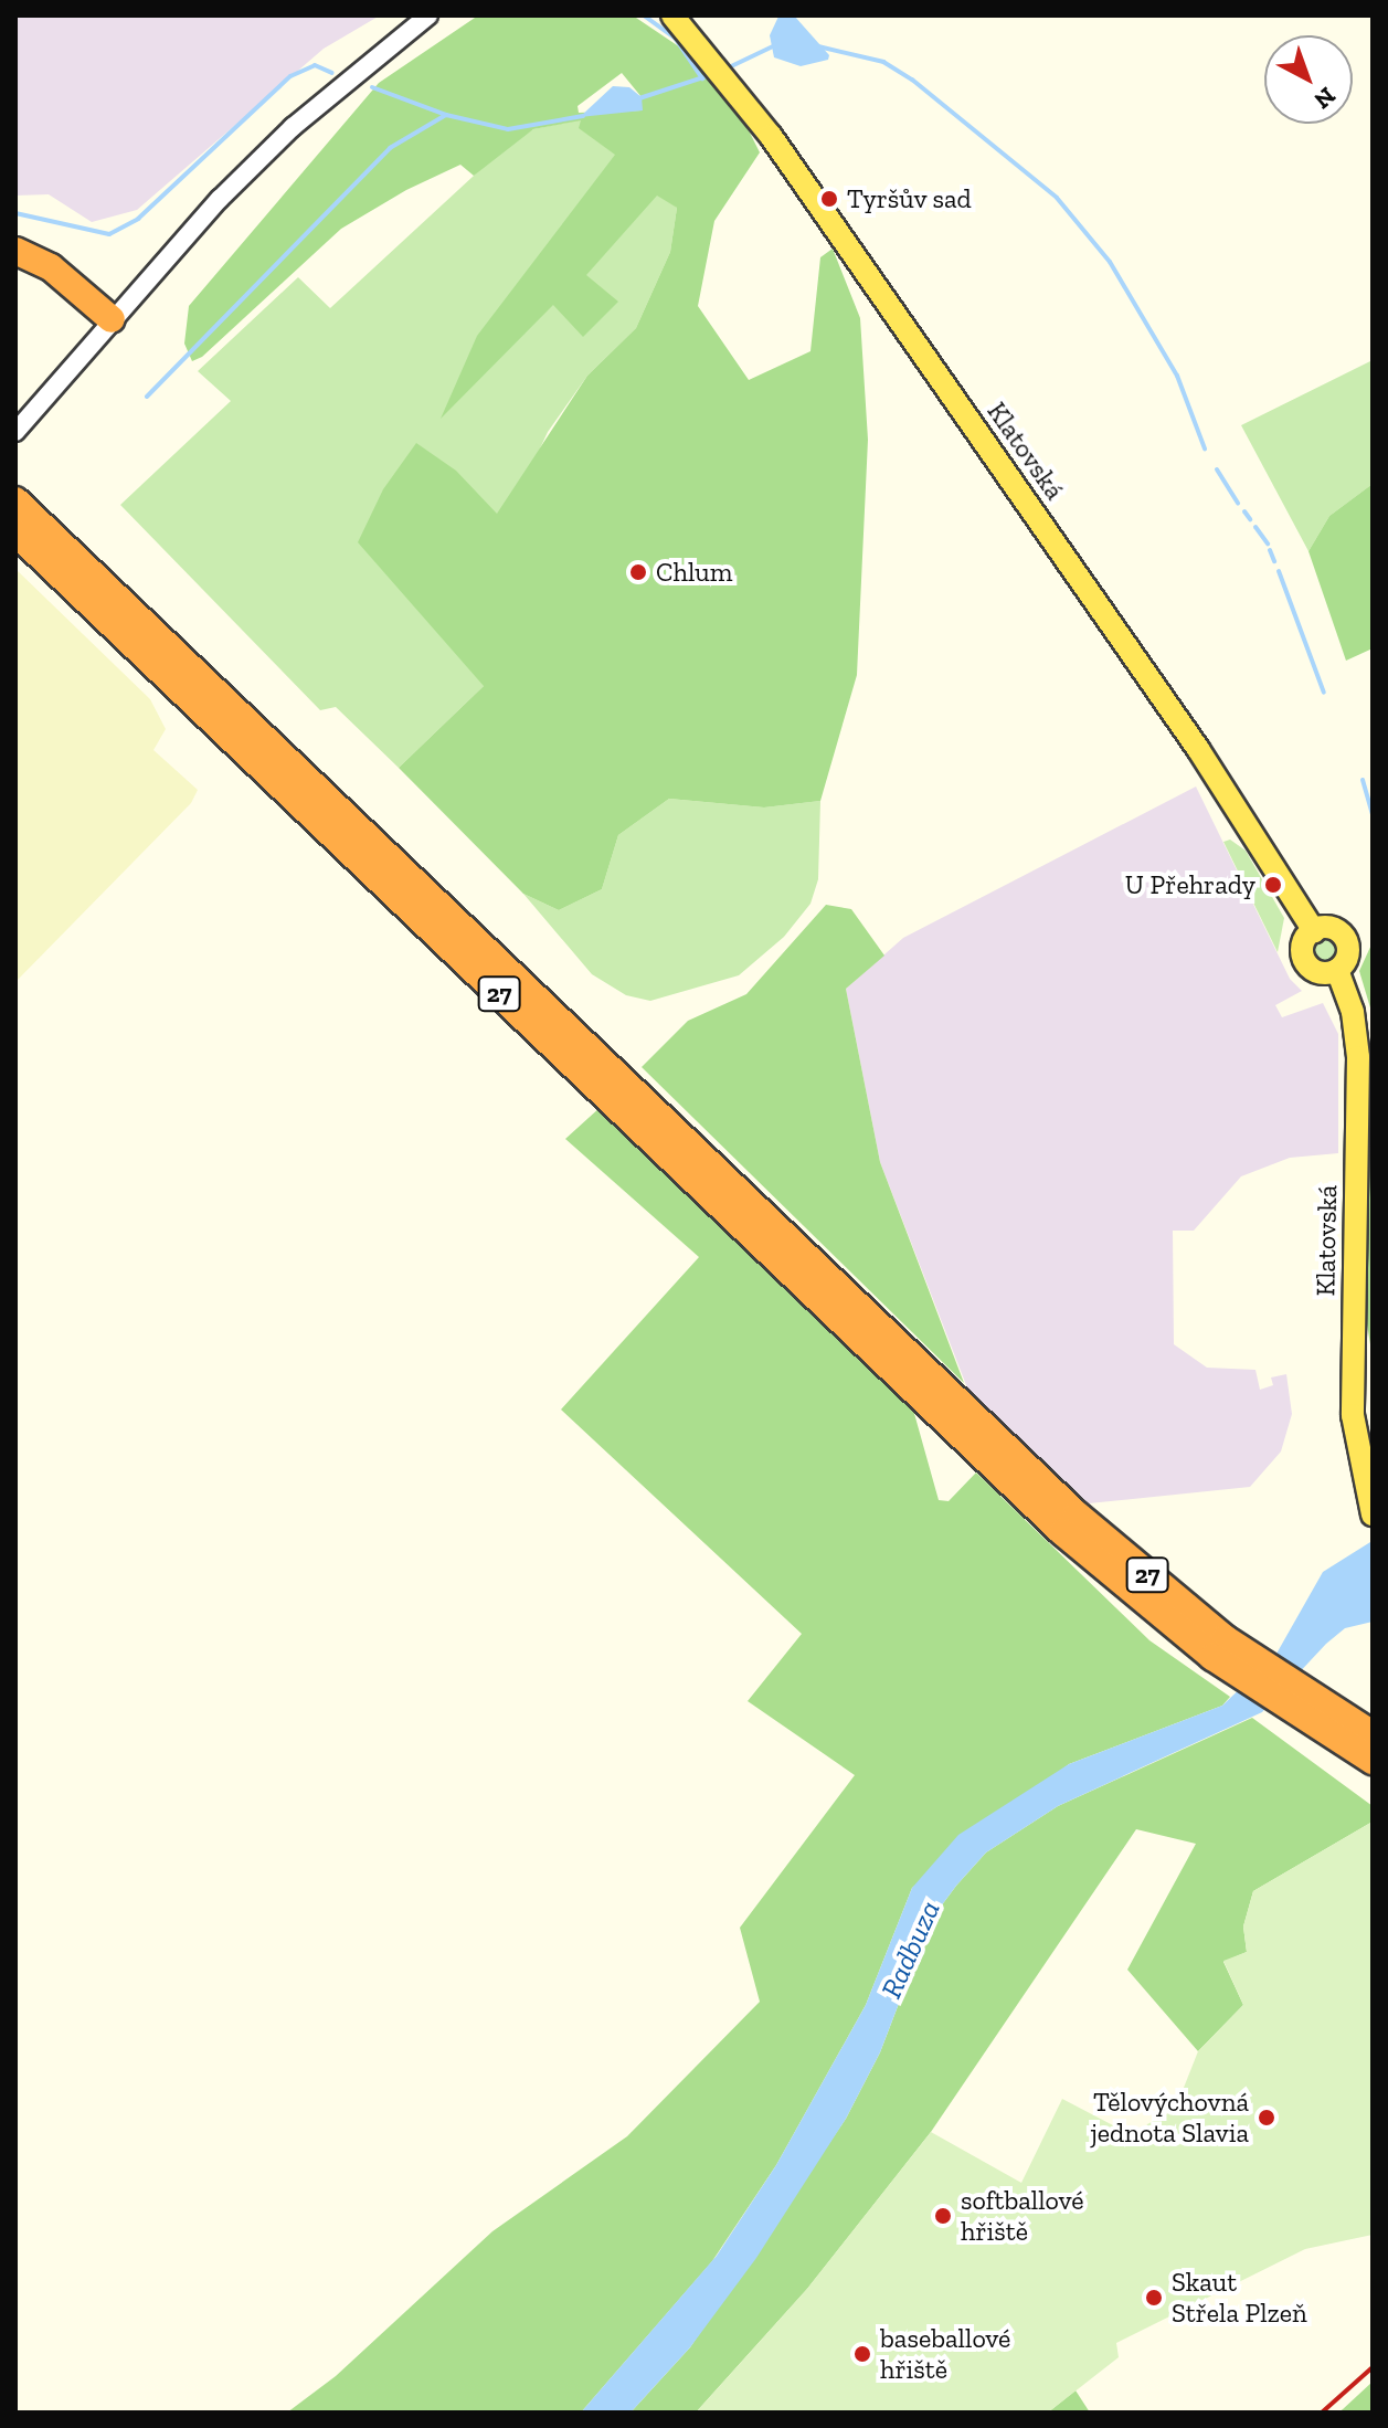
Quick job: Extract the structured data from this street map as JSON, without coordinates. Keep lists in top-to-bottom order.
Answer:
{
  "streets": {
    "highway": ["27"],
    "main road": ["Klatovská"]
  },
  "water": ["Radbuza"],
  "places": [
    "Tyršův sad",
    "Chlum",
    "U Přehrady",
    "Tělovýchovná jednota Slavia",
    "softballové hřiště",
    "Skaut Střela Plzeň",
    "baseballové hřiště"
  ],
  "north": "bottom right"
}
